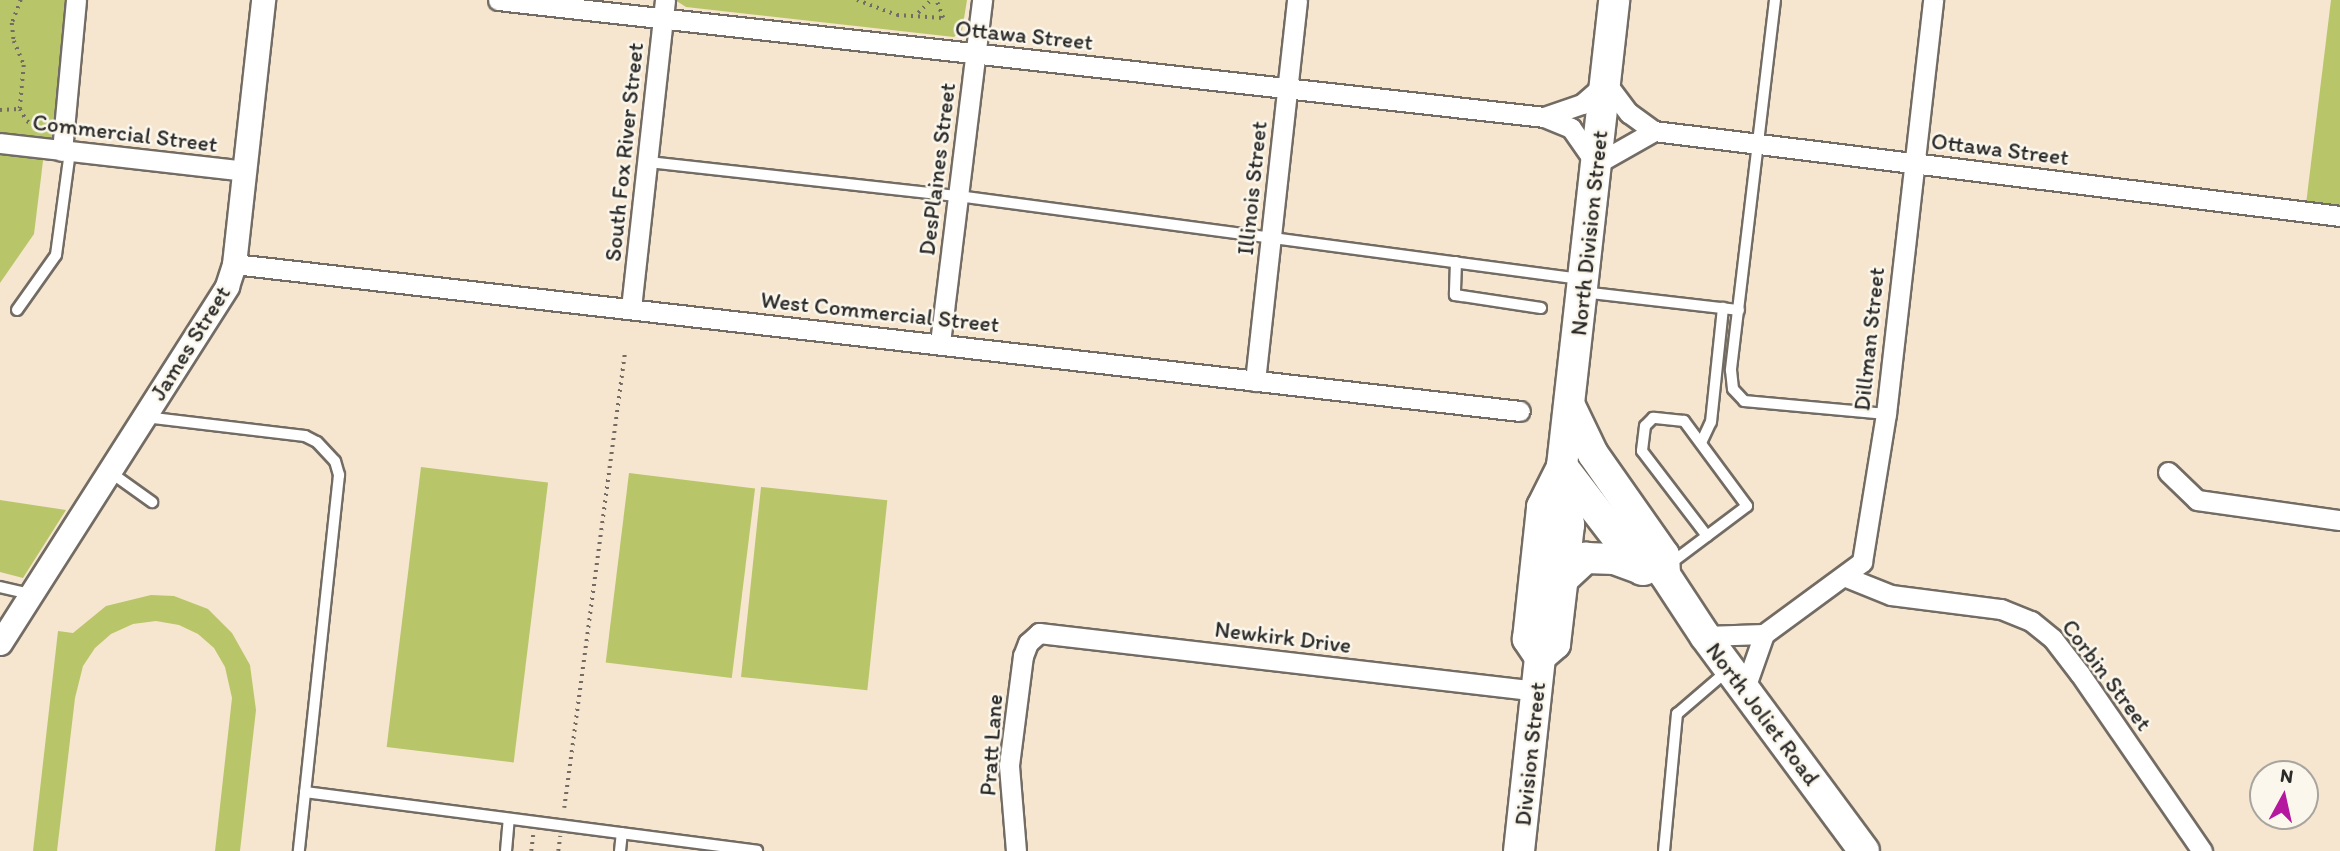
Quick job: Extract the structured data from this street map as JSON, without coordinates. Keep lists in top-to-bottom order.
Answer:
{
  "streets": {
    "main road": ["North Division Street", "North Joliet Road", "Division Street"],
    "street": [
      "Ottawa Street",
      "Commercial Street",
      "South Fox River Street",
      "DesPlaines Street",
      "Illinois Street",
      "West Commercial Street",
      "Dillman Street",
      "James Street",
      "Newkirk Drive",
      "Corbin Street",
      "Pratt Lane"
    ]
  },
  "crossings": [
    ["Ottawa Street", "South Fox River Street"],
    ["Ottawa Street", "DesPlaines Street"],
    ["Ottawa Street", "Illinois Street"],
    ["Ottawa Street", "North Division Street"],
    ["Ottawa Street", "Dillman Street"],
    ["Commercial Street", "James Street"],
    ["South Fox River Street", "West Commercial Street"],
    ["DesPlaines Street", "West Commercial Street"],
    ["Illinois Street", "West Commercial Street"],
    ["North Division Street", "North Joliet Road"],
    ["North Division Street", "Division Street"],
    ["West Commercial Street", "James Street"],
    ["Dillman Street", "Corbin Street"],
    ["Newkirk Drive", "Pratt Lane"],
    ["Newkirk Drive", "Division Street"],
    ["North Joliet Road", "Division Street"]
  ],
  "north": "top"
}
